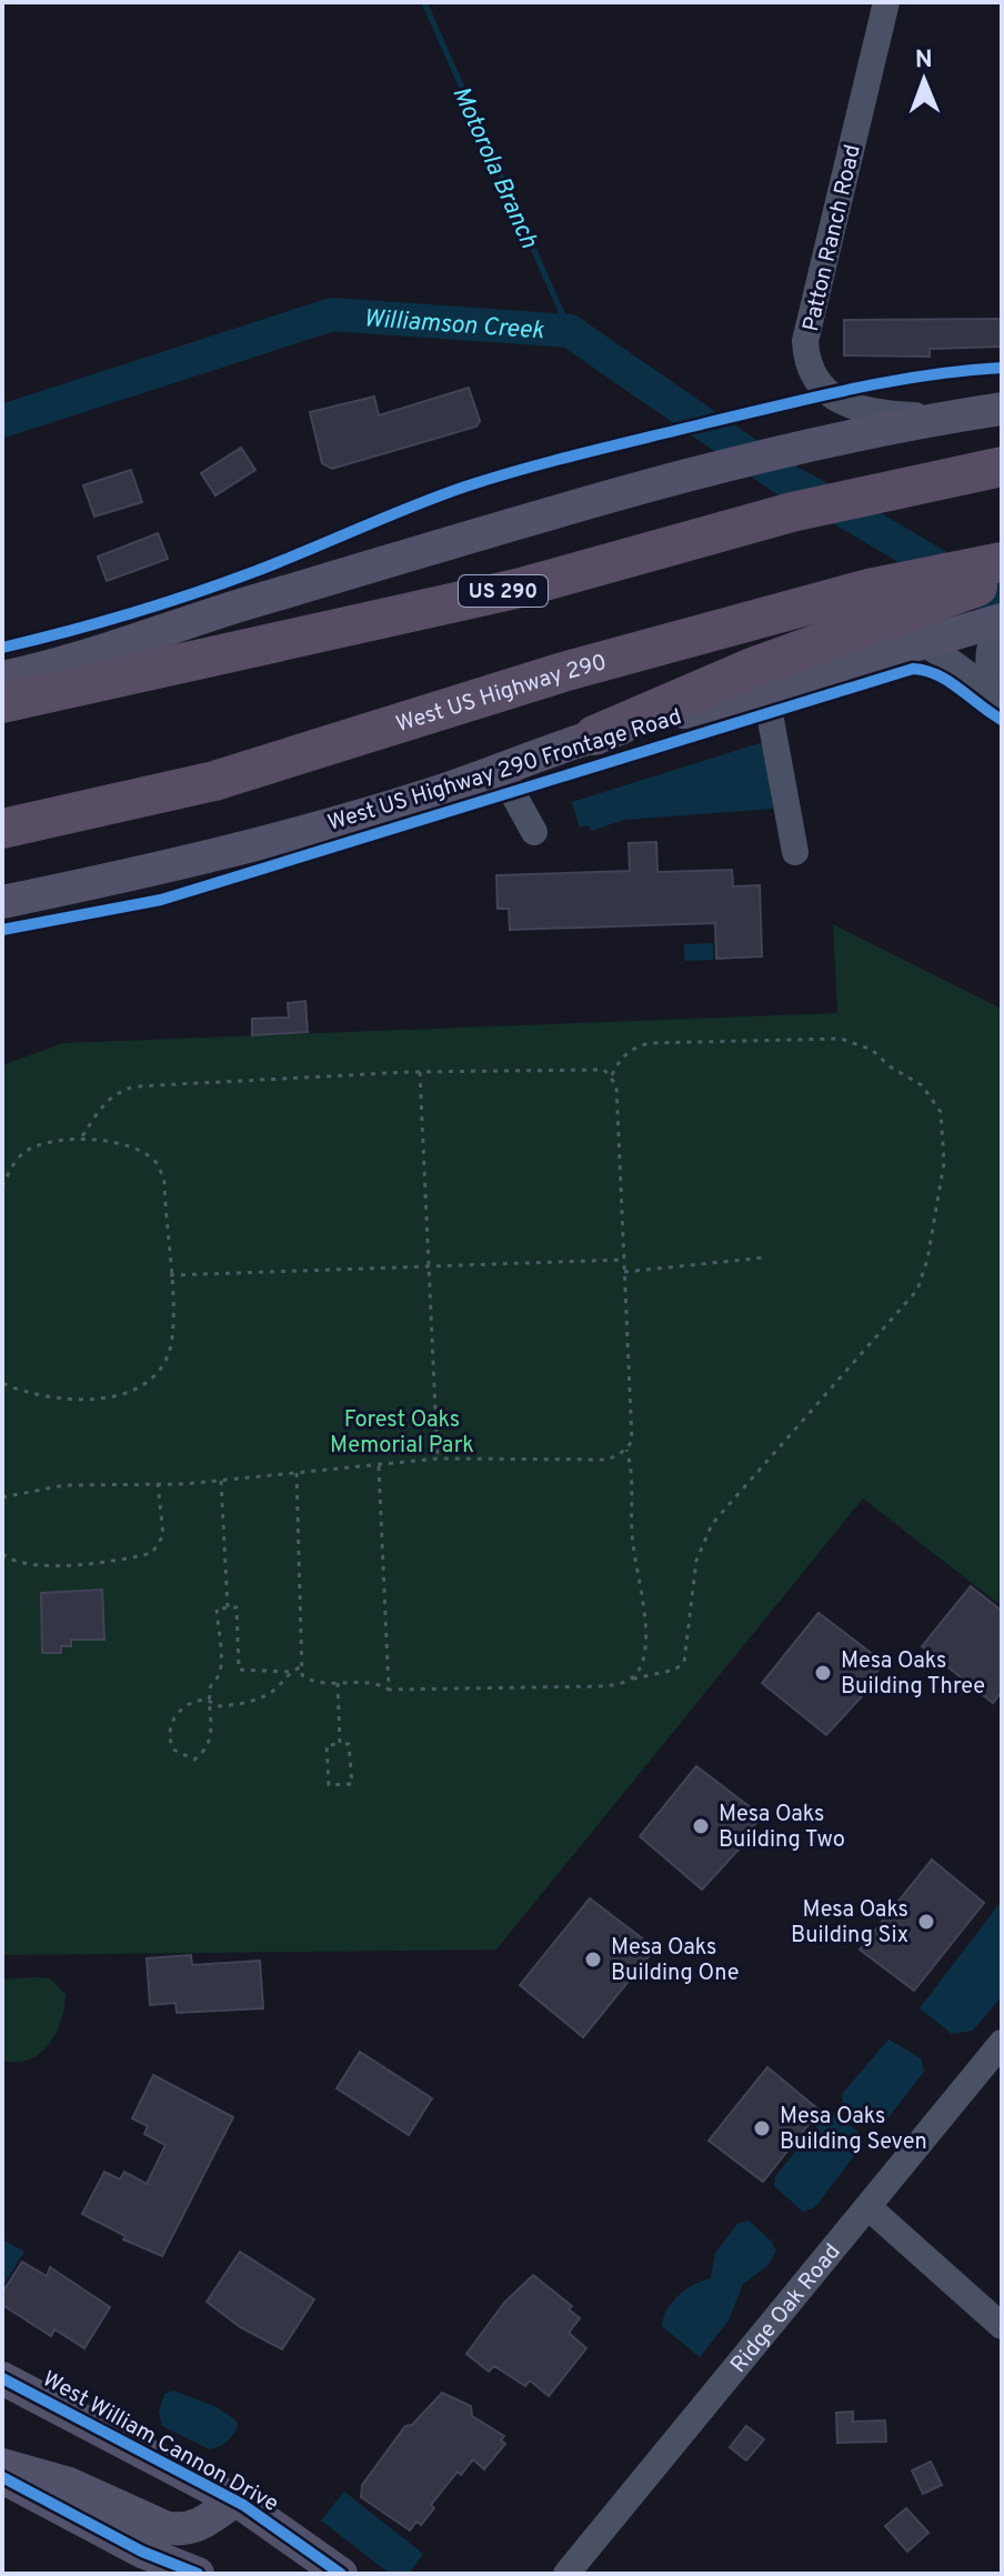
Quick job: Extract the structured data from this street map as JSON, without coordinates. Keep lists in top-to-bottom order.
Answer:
{
  "streets": {
    "highway": ["US 290", "West US Highway 290"],
    "main road": ["West US Highway 290 Frontage Road", "West William Cannon Drive"],
    "street": ["Patton Ranch Road", "Ridge Oak Road"]
  },
  "water": ["Motorola Branch", "Williamson Creek"],
  "parks": ["Forest Oaks Memorial Park"],
  "places": [
    "Mesa Oaks Building Three",
    "Mesa Oaks Building Two",
    "Mesa Oaks Building Six",
    "Mesa Oaks Building One",
    "Mesa Oaks Building Seven"
  ],
  "north": "top"
}
